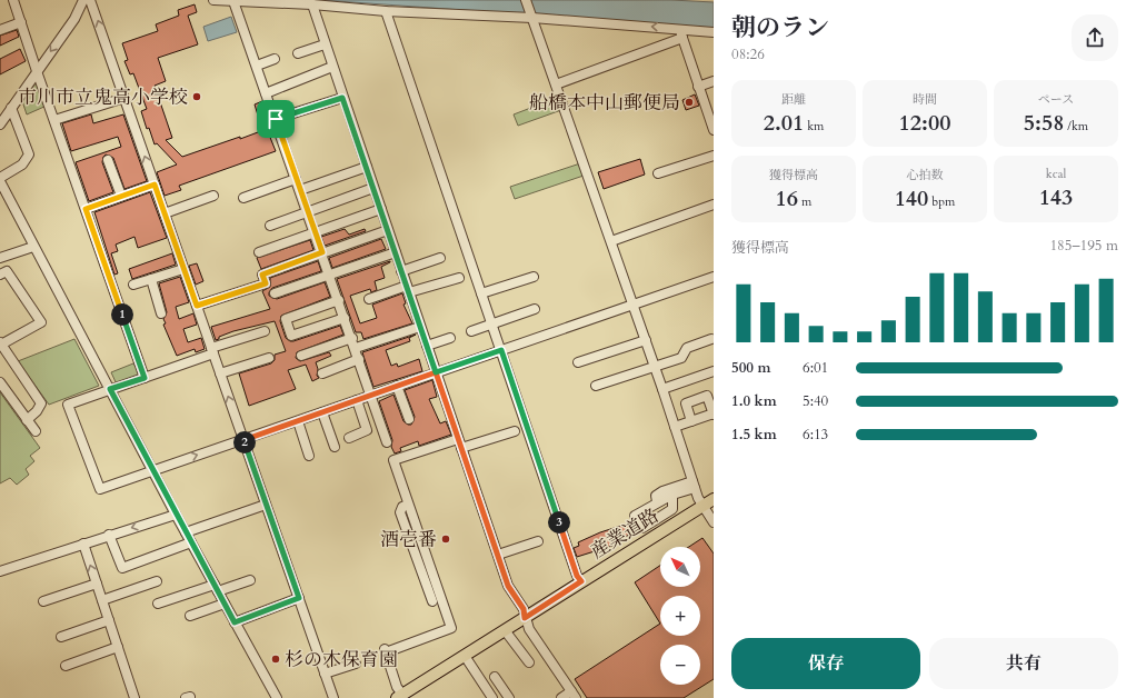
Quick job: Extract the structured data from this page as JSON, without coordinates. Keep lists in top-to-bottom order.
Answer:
{
  "streets": {
    "main road": ["産業道路"]
  },
  "places": [
    "市川市立鬼高小学校",
    "船橋本中山郵便局",
    "酒壱番",
    "杉の木保育園"
  ],
  "north": "top left",
  "page": {
    "heading": ["朝のラン", "08:26"],
    "stats": [
      ["距離", "2.01 km"],
      ["時間", "12:00"],
      ["ペース", "5:58 /km"],
      ["獲得標高", "16 m"],
      ["心拍数", "140 bpm"],
      ["kcal", "143"]
    ],
    "chart": ["獲得標高", "185–195 m"],
    "pins": ["1", "2", "3"],
    "list": [
      {
        "name": "500 m",
        "note": "6:01"
      },
      {
        "name": "1.0 km",
        "note": "5:40"
      },
      {
        "name": "1.5 km",
        "note": "6:13"
      }
    ],
    "map_buttons": ["+", "−"],
    "buttons": ["保存", "共有"]
  }
}
